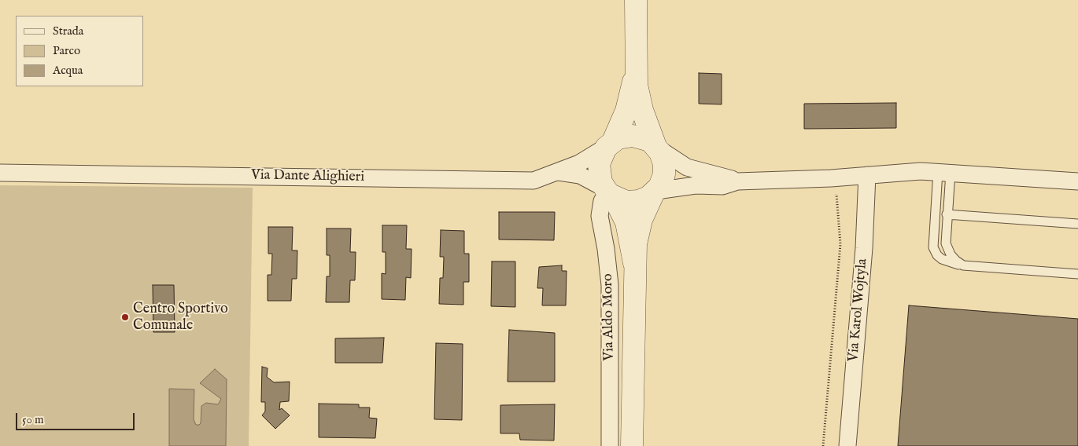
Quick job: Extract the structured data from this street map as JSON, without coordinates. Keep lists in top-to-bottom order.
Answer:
{
  "streets": {
    "street": ["Via Dante Alighieri", "Via Karol Wojtyla", "Via Aldo Moro"]
  },
  "crossings": [
    ["Via Dante Alighieri", "Via Aldo Moro"]
  ],
  "places": ["Centro Sportivo Comunale"],
  "legend": ["Strada", "Parco", "Acqua"],
  "scale_bar": "50 m"
}
